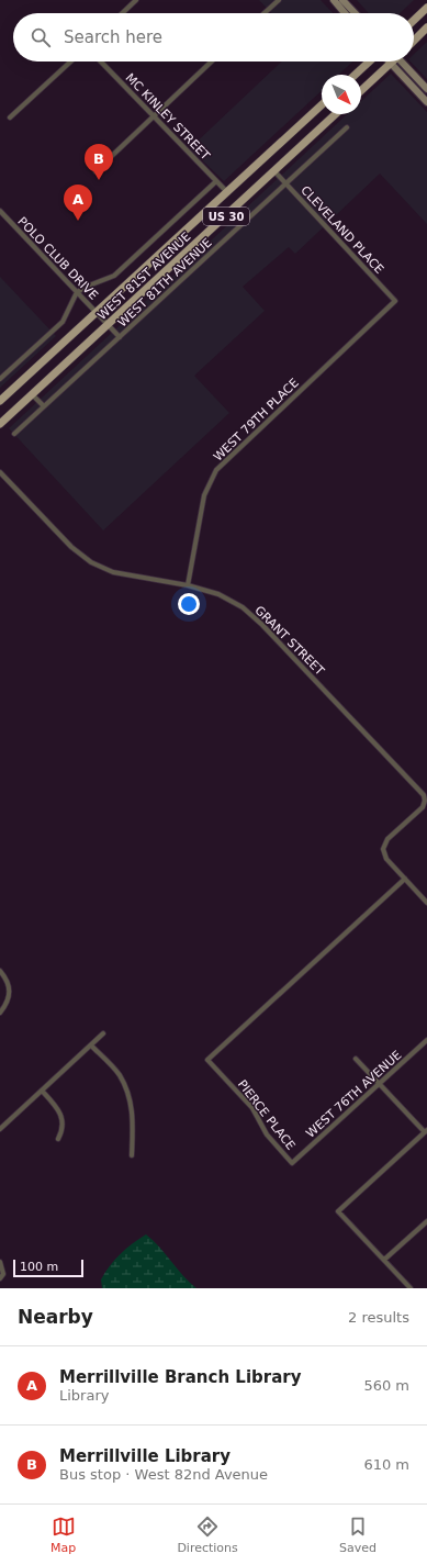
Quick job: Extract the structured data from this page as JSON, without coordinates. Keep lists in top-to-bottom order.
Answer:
{
  "streets": {
    "main road": ["US 30", "WEST 81ST AVENUE"],
    "street": [
      "MC KINLEY STREET",
      "CLEVELAND PLACE",
      "POLO CLUB DRIVE",
      "WEST 81TH AVENUE",
      "WEST 79TH PLACE",
      "GRANT STREET",
      "WEST 76TH AVENUE",
      "PIERCE PLACE"
    ]
  },
  "crossings": [
    ["MC KINLEY STREET", "WEST 81ST AVENUE"],
    ["CLEVELAND PLACE", "WEST 81ST AVENUE"],
    ["CLEVELAND PLACE", "WEST 81TH AVENUE"],
    ["CLEVELAND PLACE", "WEST 79TH PLACE"],
    ["POLO CLUB DRIVE", "WEST 81ST AVENUE"],
    ["POLO CLUB DRIVE", "WEST 81TH AVENUE"],
    ["WEST 79TH PLACE", "GRANT STREET"],
    ["GRANT STREET", "PIERCE PLACE"],
    ["WEST 76TH AVENUE", "PIERCE PLACE"]
  ],
  "scale_bar": "100 m",
  "north": "bottom right",
  "page": {
    "search": "Search here",
    "pins": ["B", "A"],
    "scale": "100 m",
    "heading": ["Nearby", "2 results"],
    "list": [
      {
        "mark": "A",
        "name": "Merrillville Branch Library",
        "note": "Library",
        "value": "560 m"
      },
      {
        "mark": "B",
        "name": "Merrillville Library",
        "note": "Bus stop · West 82nd Avenue",
        "value": "610 m"
      }
    ],
    "nav": ["Map", "Directions", "Saved"]
  }
}
